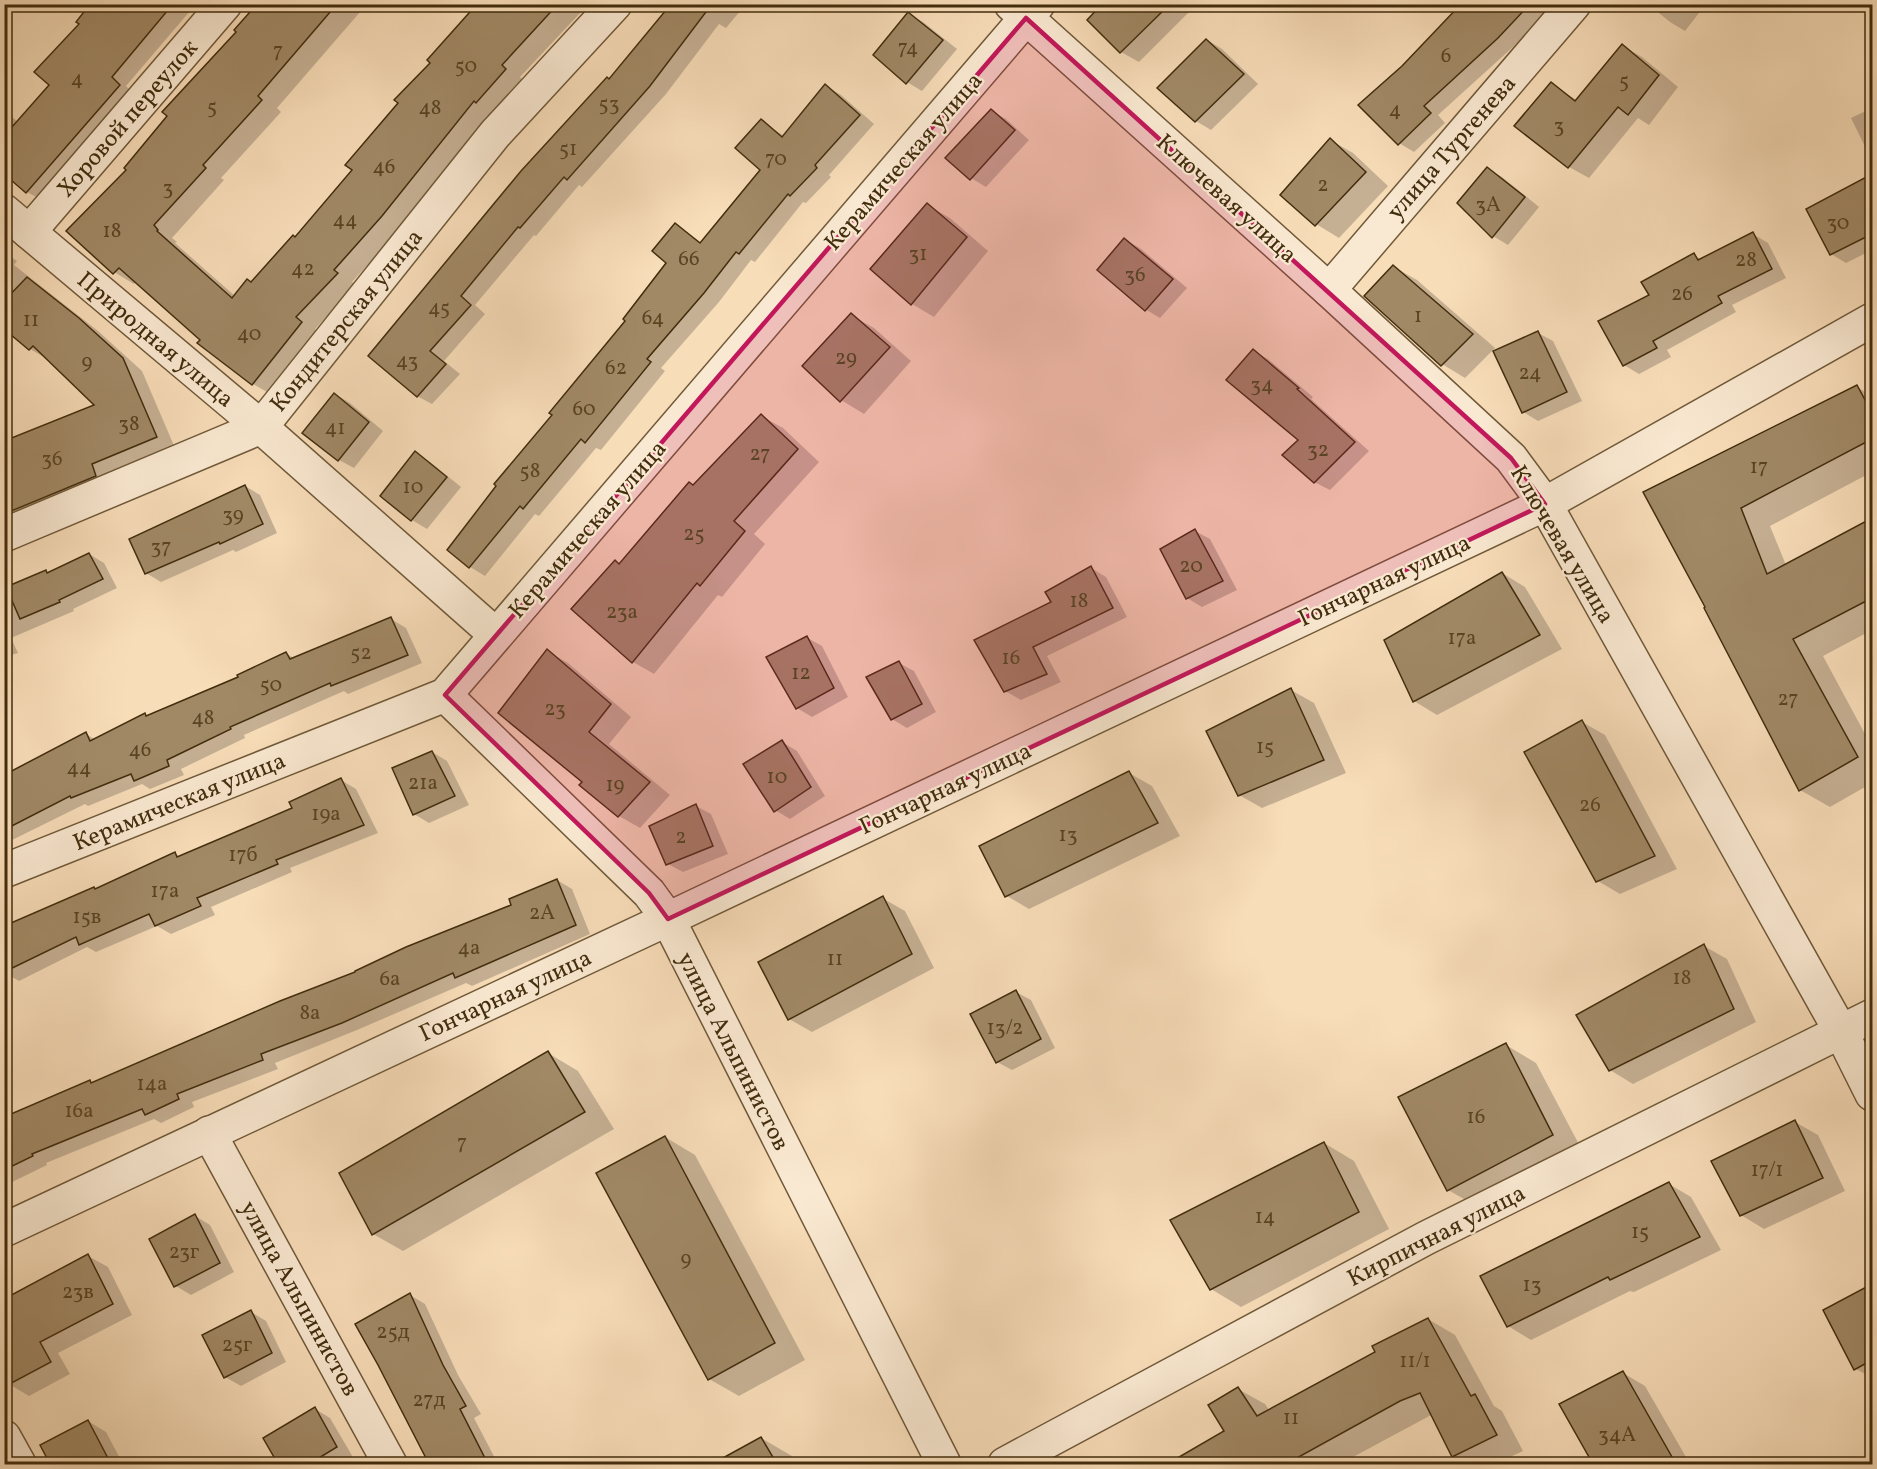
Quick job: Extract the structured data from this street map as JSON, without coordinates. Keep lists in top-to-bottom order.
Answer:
{
  "streets": {
    "street": [
      "Хоровой переулок",
      "улица Тургенева",
      "Керамическая улица",
      "Ключевая улица",
      "Кондитерская улица",
      "Природная улица",
      "Гончарная улица",
      "улица Альпинистов",
      "Кирпичная улица"
    ]
  },
  "crossings": [
    ["Хоровой переулок", "Природная улица"],
    ["улица Тургенева", "Ключевая улица"],
    ["Керамическая улица", "Ключевая улица"],
    ["Керамическая улица", "Природная улица"],
    ["Керамическая улица", "улица Альпинистов"],
    ["Ключевая улица", "Гончарная улица"],
    ["Ключевая улица", "Кирпичная улица"],
    ["Кондитерская улица", "Природная улица"],
    ["Гончарная улица", "улица Альпинистов"]
  ],
  "house_numbers": [
    "74",
    "7",
    "6",
    "50",
    "4",
    "5",
    "53",
    "5",
    "48",
    "4",
    "3",
    "51",
    "70",
    "46",
    "2",
    "3",
    "3А",
    "44",
    "30",
    "18",
    "31",
    "66",
    "28",
    "42",
    "36",
    "26",
    "45",
    "1",
    "64",
    "11",
    "40",
    "29",
    "43",
    "9",
    "62",
    "24",
    "34",
    "60",
    "38",
    "41",
    "32",
    "27",
    "36",
    "17",
    "58",
    "10",
    "39",
    "25",
    "37",
    "20",
    "18",
    "23а",
    "17а",
    "52",
    "16",
    "12",
    "50",
    "27",
    "23",
    "48",
    "15",
    "46",
    "44",
    "10",
    "21а",
    "19",
    "26",
    "19а",
    "13",
    "2",
    "17б",
    "17а",
    "2А",
    "15в",
    "4а",
    "11",
    "18",
    "6а",
    "8а",
    "13/2",
    "14а",
    "16а",
    "16",
    "7",
    "17/1",
    "14",
    "15",
    "23г",
    "9",
    "13",
    "23в",
    "25д",
    "25г",
    "11/1",
    "27д",
    "11",
    "34А"
  ]
}
